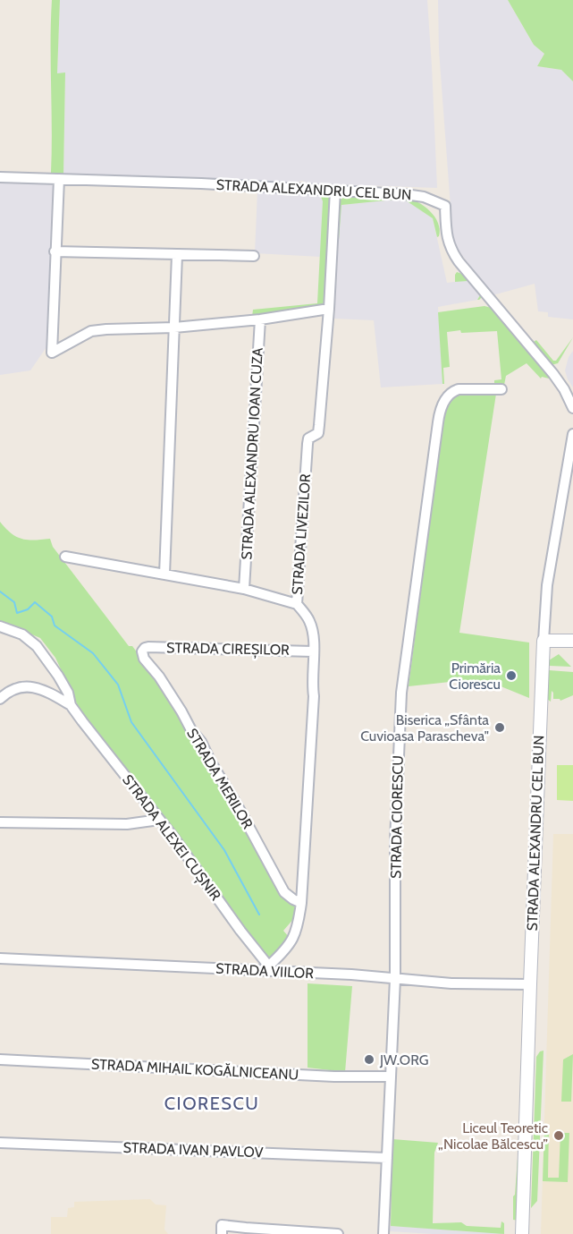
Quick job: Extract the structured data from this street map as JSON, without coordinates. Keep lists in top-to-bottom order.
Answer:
{
  "streets": {
    "street": [
      "STRADA ALEXANDRU CEL BUN",
      "STRADA ALEXANDRU IOAN CUZA",
      "STRADA LIVEZILOR",
      "STRADA CIREȘILOR",
      "STRADA MERILOR",
      "STRADA CIORESCU",
      "STRADA ALEXEI CUȘNIR",
      "STRADA VIILOR",
      "STRADA MIHAIL KOGĂLNICEANU",
      "STRADA IVAN PAVLOV"
    ]
  },
  "crossings": [
    ["STRADA ALEXANDRU CEL BUN", "STRADA LIVEZILOR"],
    ["STRADA ALEXANDRU CEL BUN", "STRADA VIILOR"],
    ["STRADA LIVEZILOR", "STRADA CIREȘILOR"],
    ["STRADA LIVEZILOR", "STRADA MERILOR"],
    ["STRADA LIVEZILOR", "STRADA ALEXEI CUȘNIR"],
    ["STRADA LIVEZILOR", "STRADA VIILOR"],
    ["STRADA CIREȘILOR", "STRADA MERILOR"],
    ["STRADA CIORESCU", "STRADA VIILOR"],
    ["STRADA CIORESCU", "STRADA MIHAIL KOGĂLNICEANU"],
    ["STRADA CIORESCU", "STRADA IVAN PAVLOV"],
    ["STRADA ALEXEI CUȘNIR", "STRADA VIILOR"]
  ],
  "districts": ["CIORESCU"],
  "places": [
    "Primăria Ciorescu",
    "Biserica „Sfânta Cuvioasa Parascheva\"",
    "JW.ORG",
    "Liceul Teoretic „Nicolae Bălcescu”"
  ]
}
